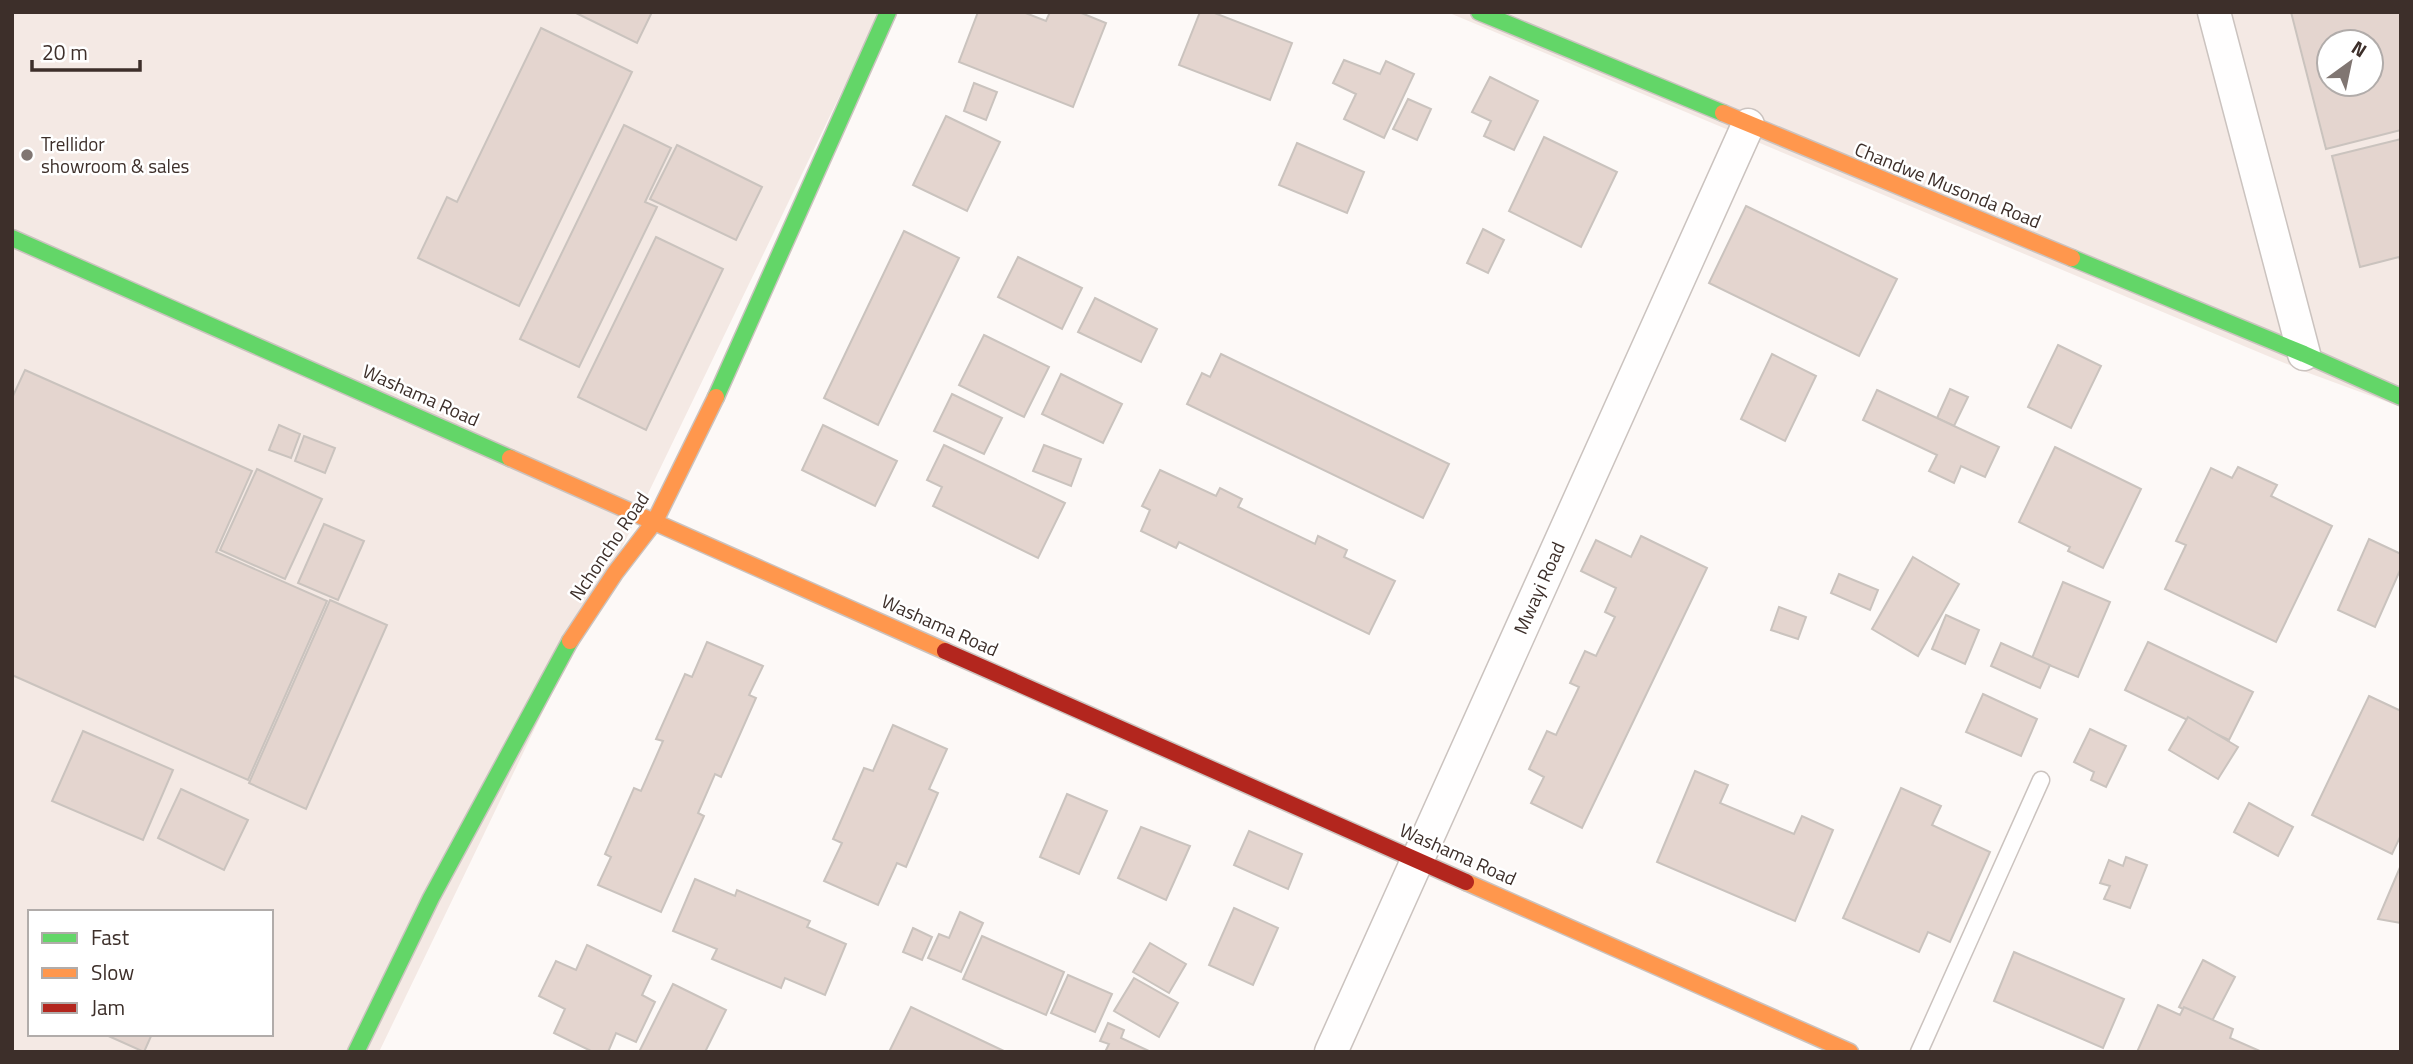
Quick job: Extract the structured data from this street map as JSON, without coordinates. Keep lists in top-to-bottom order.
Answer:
{
  "streets": {
    "street": [
      "Chandwe Musonda Road",
      "Washama Road",
      "Nchoncho Road",
      "Mwayi Road"
    ]
  },
  "crossings": [
    ["Chandwe Musonda Road", "Mwayi Road"],
    ["Washama Road", "Nchoncho Road"],
    ["Washama Road", "Mwayi Road"]
  ],
  "places": ["Trellidor showroom & sales"],
  "legend": ["Fast", "Slow", "Jam"],
  "scale_bar": "20 m",
  "north": "top right"
}
